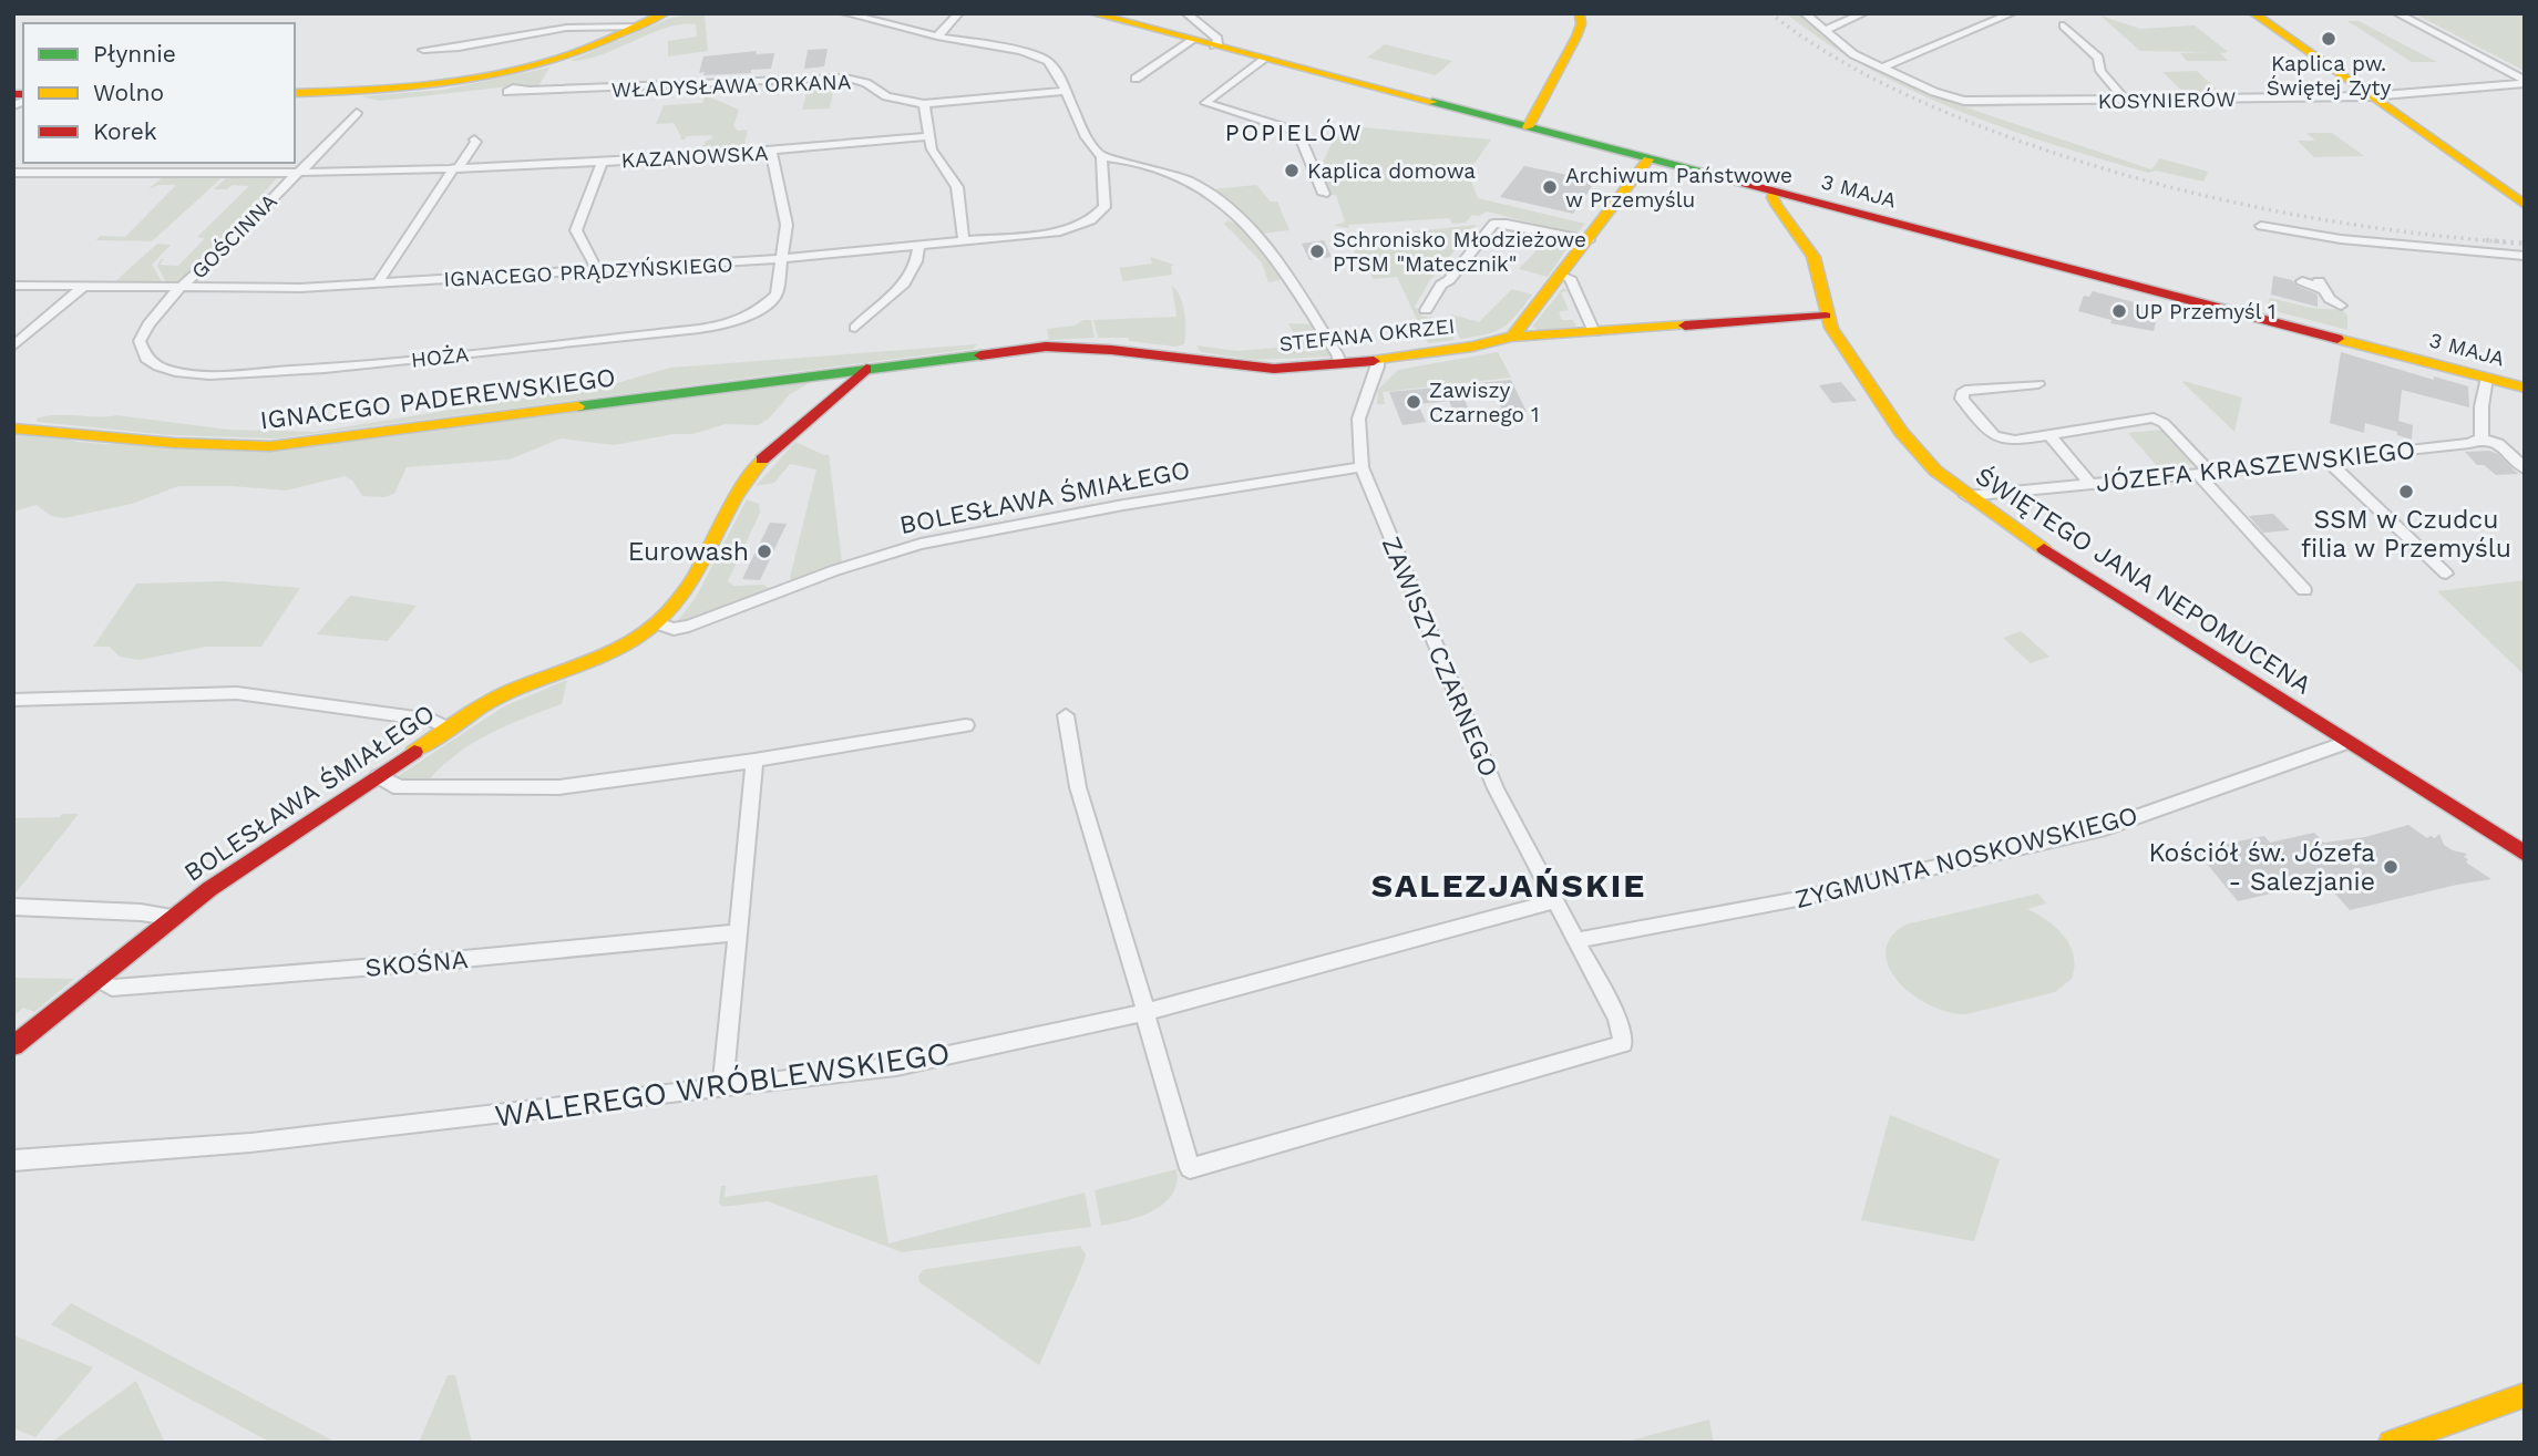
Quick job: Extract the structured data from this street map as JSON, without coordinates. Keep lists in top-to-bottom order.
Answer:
{
  "streets": {
    "street": [
      "WŁADYSŁAWA ORKANA",
      "KOSYNIERÓW",
      "KAZANOWSKA",
      "3 MAJA",
      "GOŚCINNA",
      "IGNACEGO PRĄDZYŃSKIEGO",
      "STEFANA OKRZEI",
      "HOŻA",
      "IGNACEGO PADEREWSKIEGO",
      "JÓZEFA KRASZEWSKIEGO",
      "BOLESŁAWA ŚMIAŁEGO",
      "ŚWIĘTEGO JANA NEPOMUCENA",
      "ZAWISZY CZARNEGO",
      "ZYGMUNTA NOSKOWSKIEGO",
      "SKOŚNA",
      "WALEREGO WRÓBLEWSKIEGO"
    ]
  },
  "crossings": [
    ["KAZANOWSKA", "GOŚCINNA"],
    ["3 MAJA", "ŚWIĘTEGO JANA NEPOMUCENA"],
    ["GOŚCINNA", "IGNACEGO PRĄDZYŃSKIEGO"],
    ["GOŚCINNA", "HOŻA"],
    ["IGNACEGO PRĄDZYŃSKIEGO", "HOŻA"],
    ["STEFANA OKRZEI", "IGNACEGO PADEREWSKIEGO"],
    ["STEFANA OKRZEI", "BOLESŁAWA ŚMIAŁEGO"],
    ["STEFANA OKRZEI", "ŚWIĘTEGO JANA NEPOMUCENA"],
    ["STEFANA OKRZEI", "ZAWISZY CZARNEGO"],
    ["IGNACEGO PADEREWSKIEGO", "BOLESŁAWA ŚMIAŁEGO"],
    ["JÓZEFA KRASZEWSKIEGO", "ŚWIĘTEGO JANA NEPOMUCENA"],
    ["BOLESŁAWA ŚMIAŁEGO", "ZAWISZY CZARNEGO"],
    ["BOLESŁAWA ŚMIAŁEGO", "SKOŚNA"],
    ["ŚWIĘTEGO JANA NEPOMUCENA", "ZYGMUNTA NOSKOWSKIEGO"],
    ["ZAWISZY CZARNEGO", "ZYGMUNTA NOSKOWSKIEGO"],
    ["ZAWISZY CZARNEGO", "WALEREGO WRÓBLEWSKIEGO"]
  ],
  "districts": ["POPIELÓW", "SALEZJAŃSKIE"],
  "places": [
    "Kaplica pw. Świętej Zyty",
    "Kaplica domowa",
    "Archiwum Państwowe w Przemyślu",
    "Schronisko Młodzieżowe PTSM \"Matecznik\"",
    "UP Przemyśl 1",
    "Zawiszy Czarnego 1",
    "SSM w Czudcu filia w Przemyślu",
    "Eurowash",
    "Kościół św. Józefa - Salezjanie"
  ],
  "legend": ["Płynnie", "Wolno", "Korek"]
}
